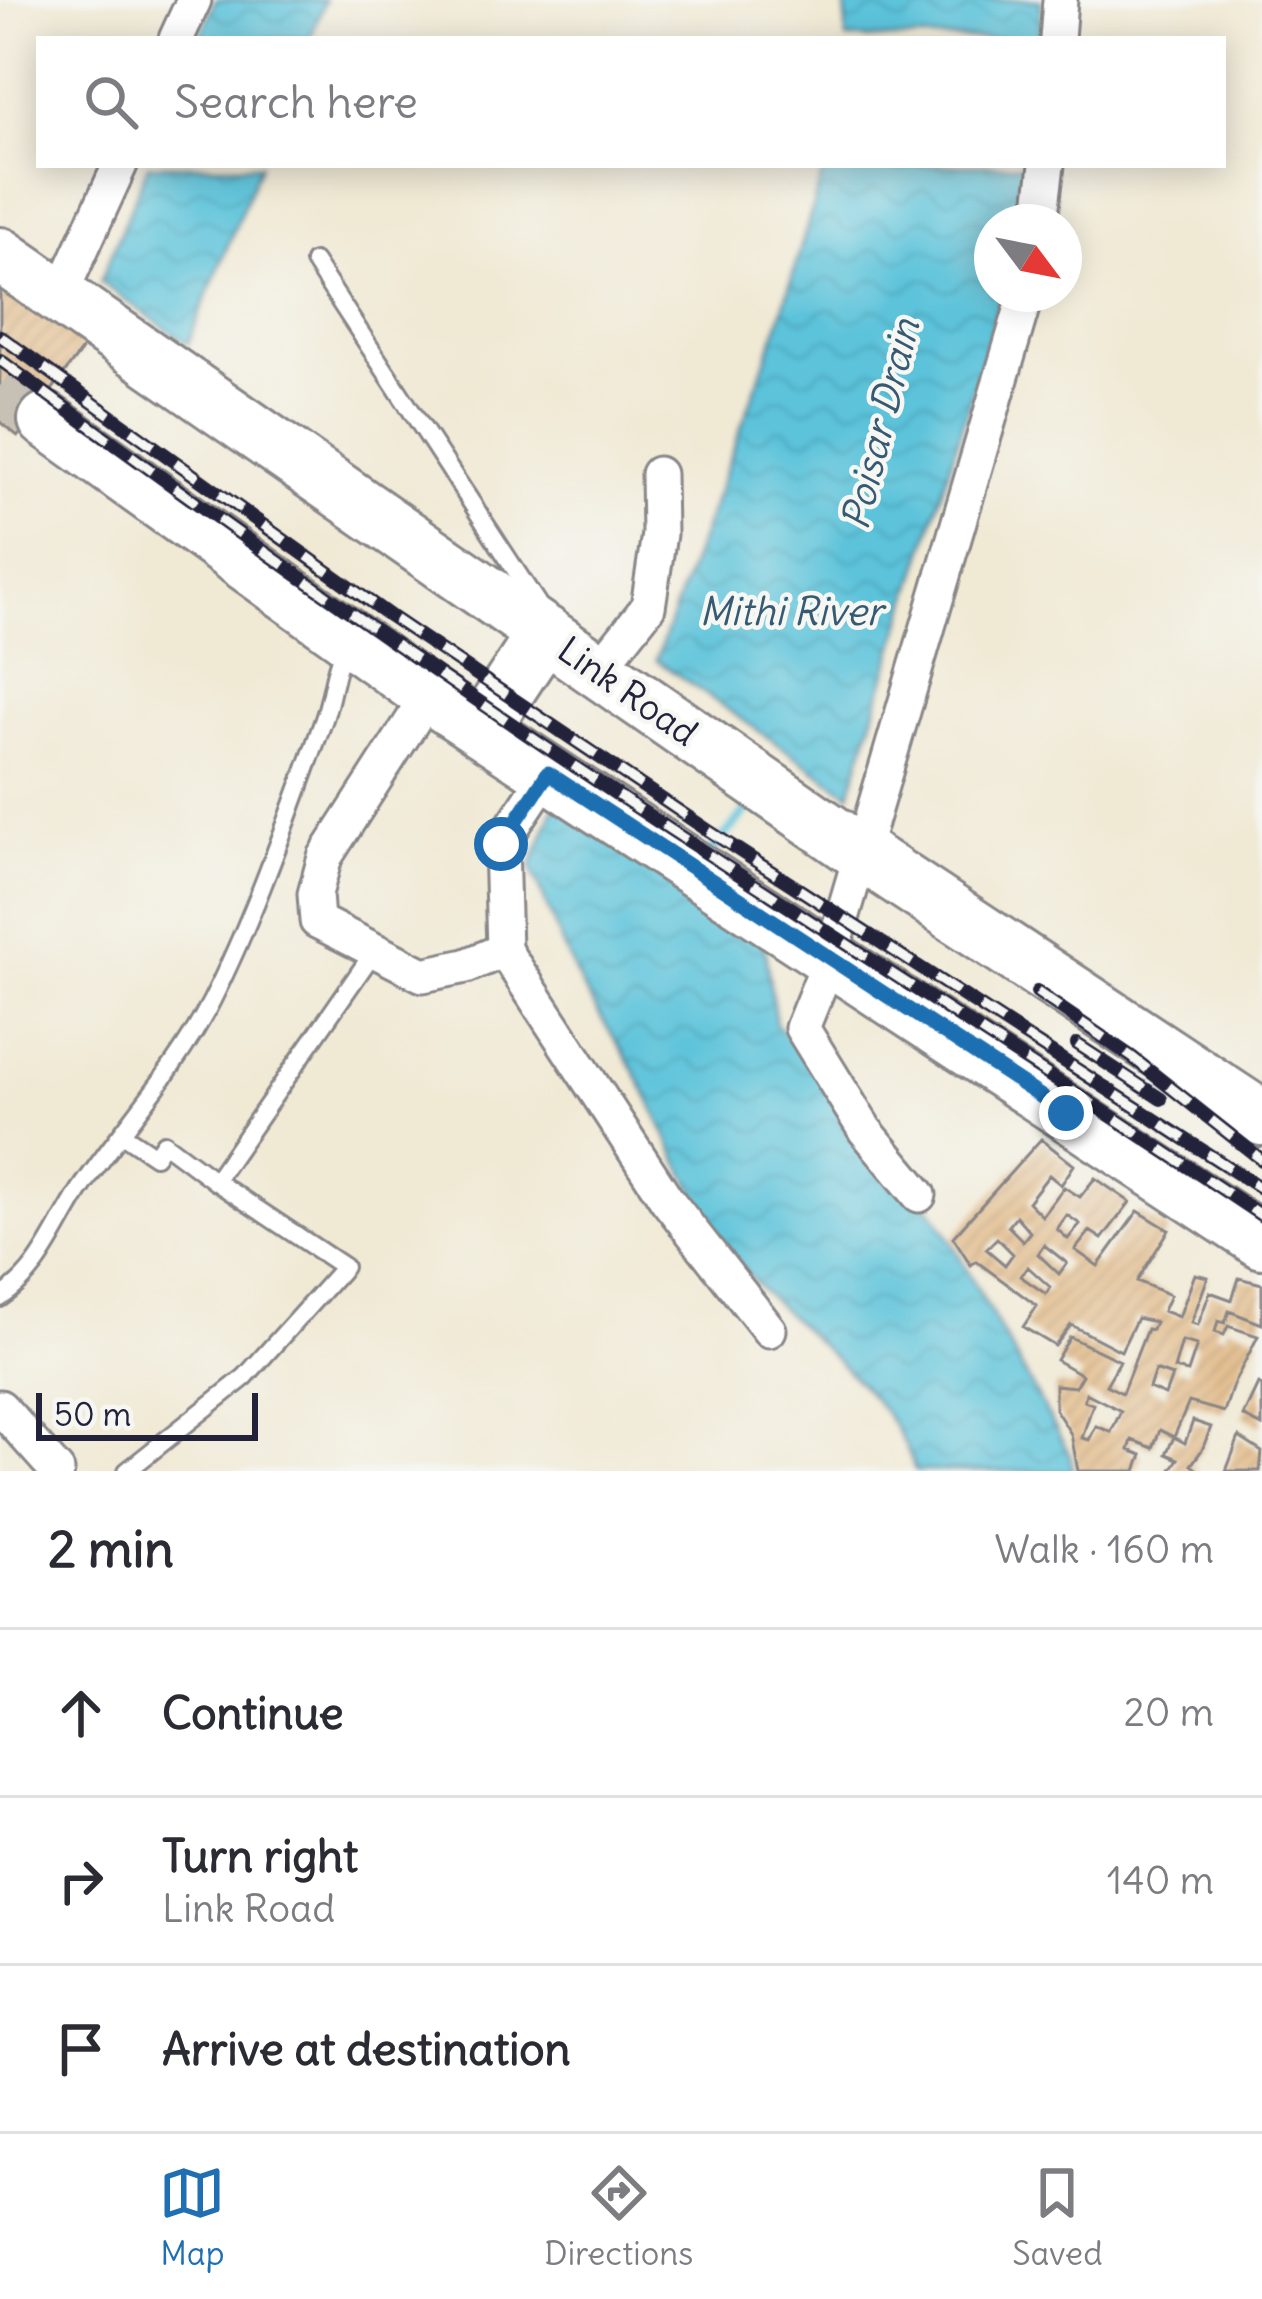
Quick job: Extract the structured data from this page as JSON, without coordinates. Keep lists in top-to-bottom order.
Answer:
{
  "streets": {
    "main road": ["Link Road"]
  },
  "water": ["Poisar Drain", "Mithi River"],
  "scale_bar": "50 m",
  "north": "bottom right",
  "page": {
    "search": "Search here",
    "scale": "50 m",
    "heading": ["2 min", "Walk · 160 m"],
    "list": [
      ["Continue", "20 m"],
      ["Turn right", "Link Road", "140 m"],
      "Arrive at destination"
    ],
    "nav": ["Map", "Directions", "Saved"]
  }
}
